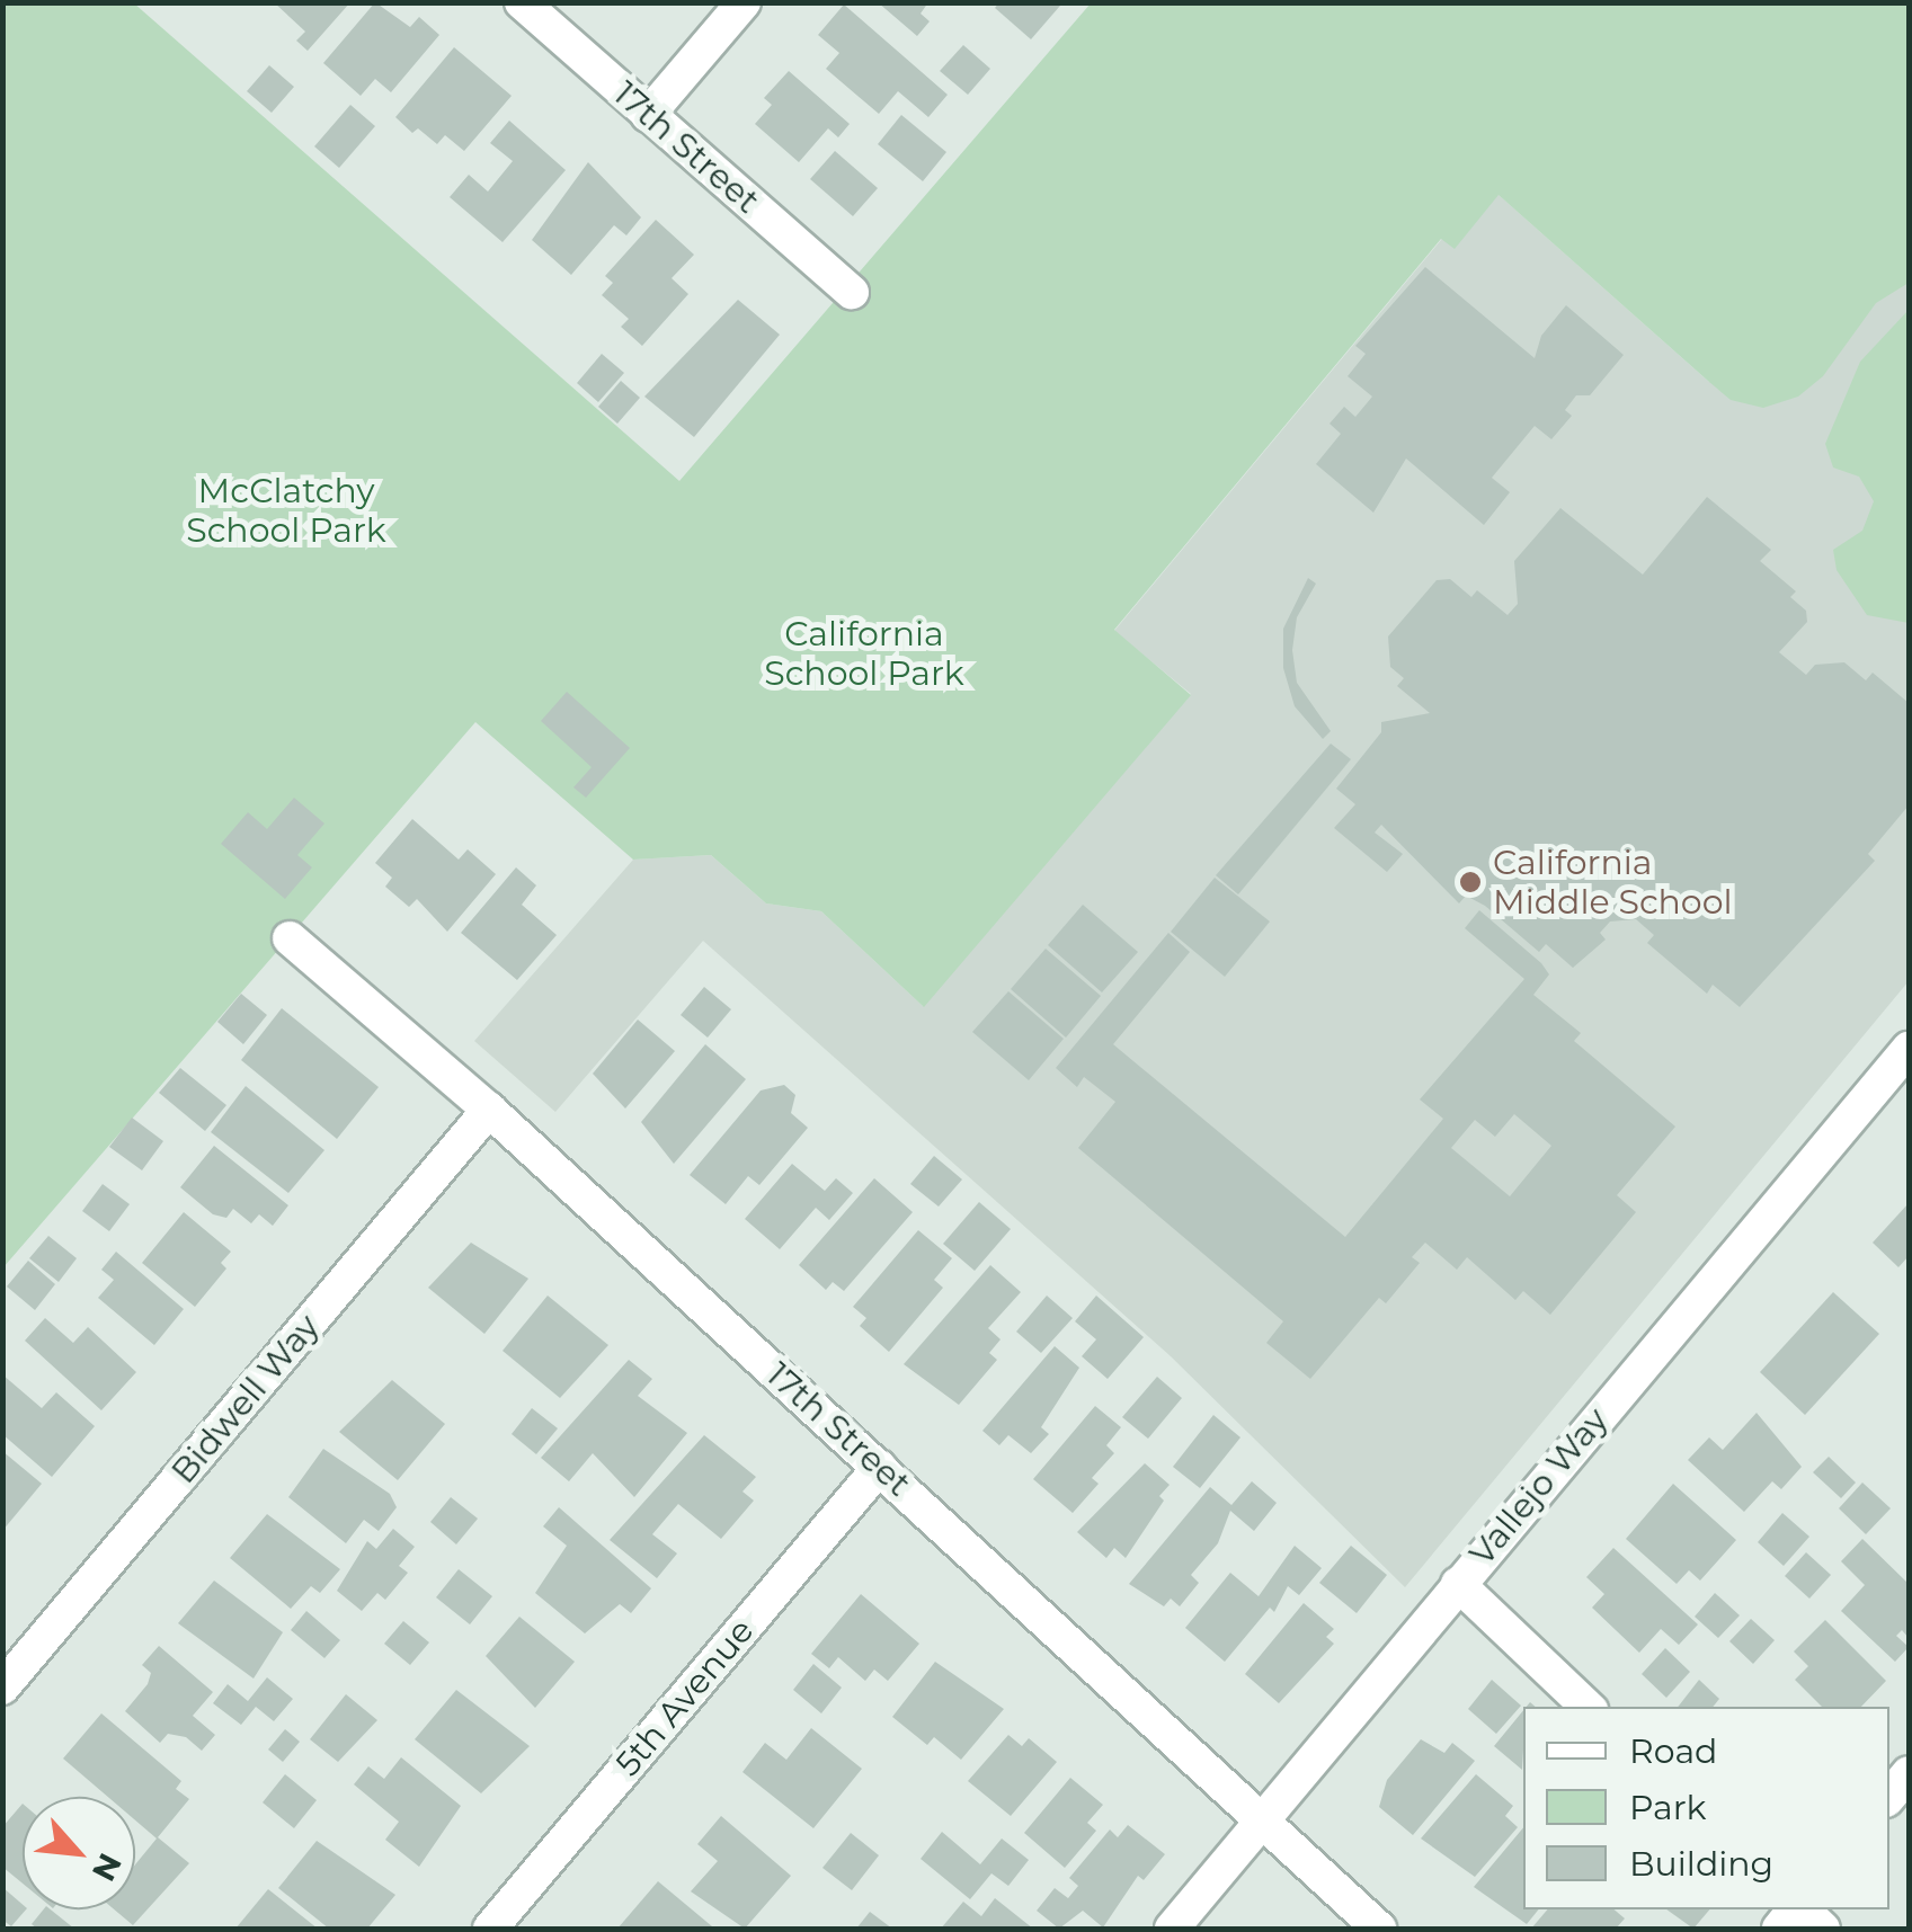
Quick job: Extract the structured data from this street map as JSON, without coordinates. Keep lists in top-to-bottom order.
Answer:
{
  "streets": {
    "street": [
      "17th Street",
      "Bidwell Way",
      "Vallejo Way",
      "5th Avenue"
    ]
  },
  "crossings": [
    ["17th Street", "Bidwell Way"],
    ["17th Street", "Vallejo Way"],
    ["17th Street", "5th Avenue"]
  ],
  "parks": ["McClatchy School Park", "California School Park"],
  "places": ["California Middle School"],
  "legend": ["Road", "Park", "Building"],
  "north": "bottom right"
}
